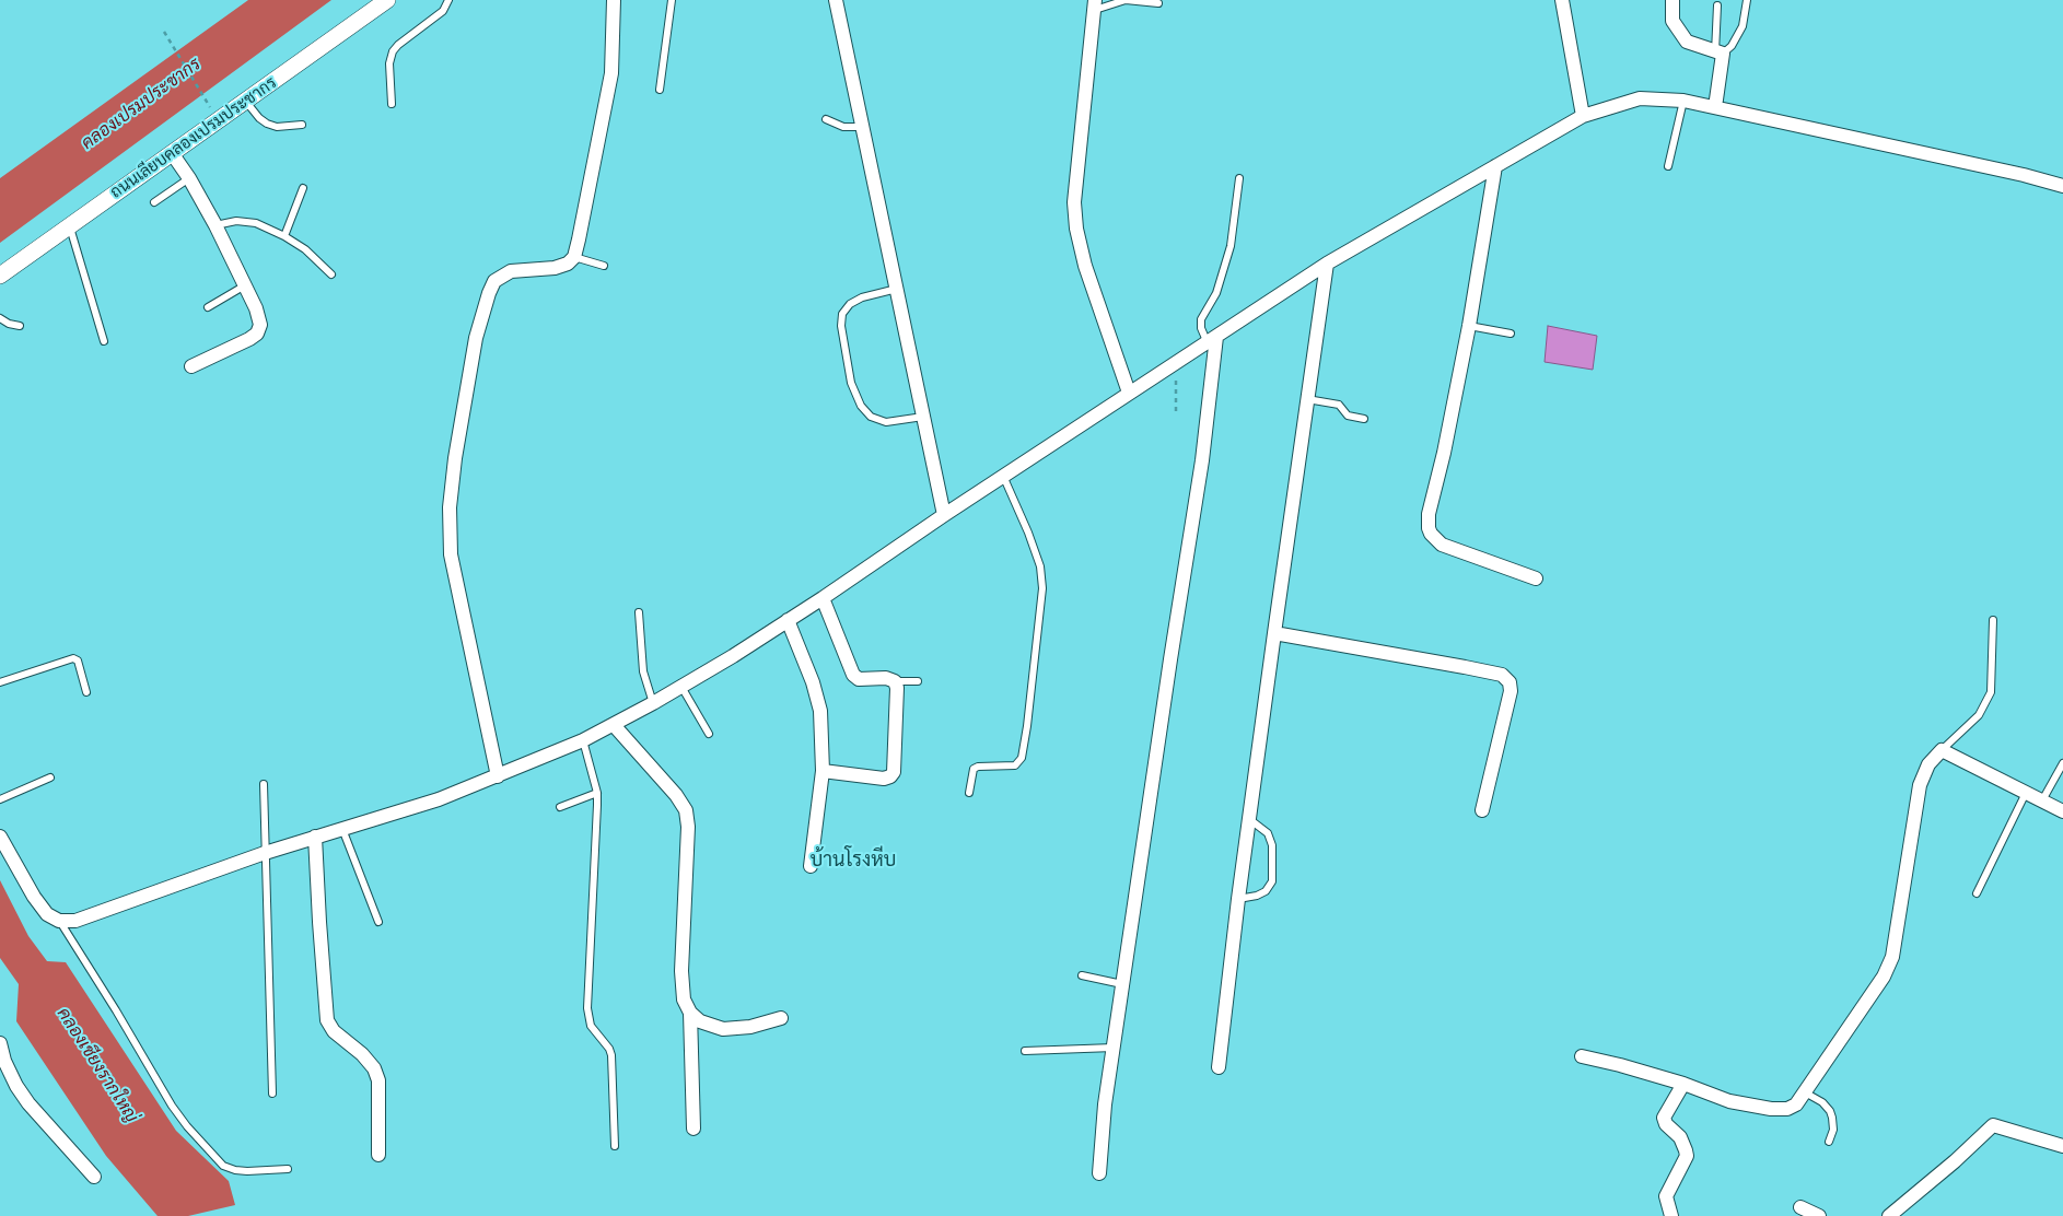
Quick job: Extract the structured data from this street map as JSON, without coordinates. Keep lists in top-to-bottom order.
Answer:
{
  "streets": {
    "street": ["ถนนเลียบคลองเปรมประชากร"]
  },
  "districts": ["บ้านโรงหีบ"],
  "water": ["คลองเปรมประชากร", "คลองเชียงรากใหญ่"]
}
